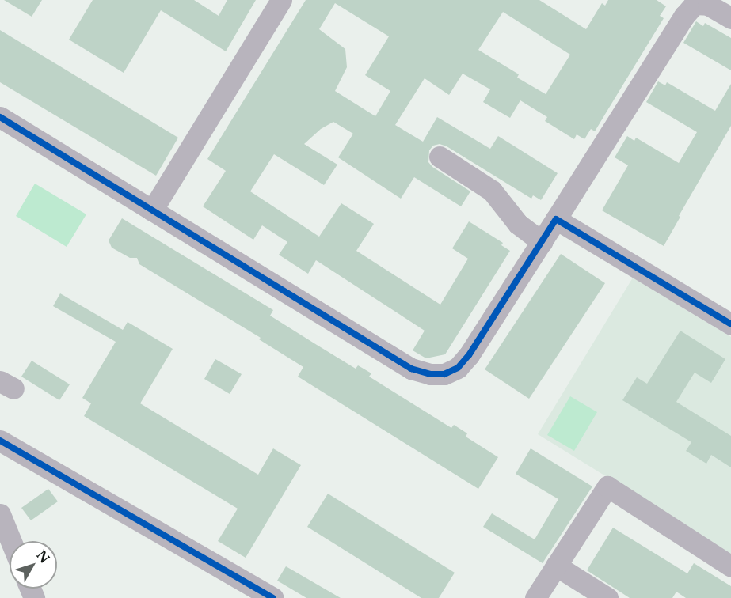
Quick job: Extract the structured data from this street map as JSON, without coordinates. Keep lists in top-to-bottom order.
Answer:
{
  "north": "top right"
}
